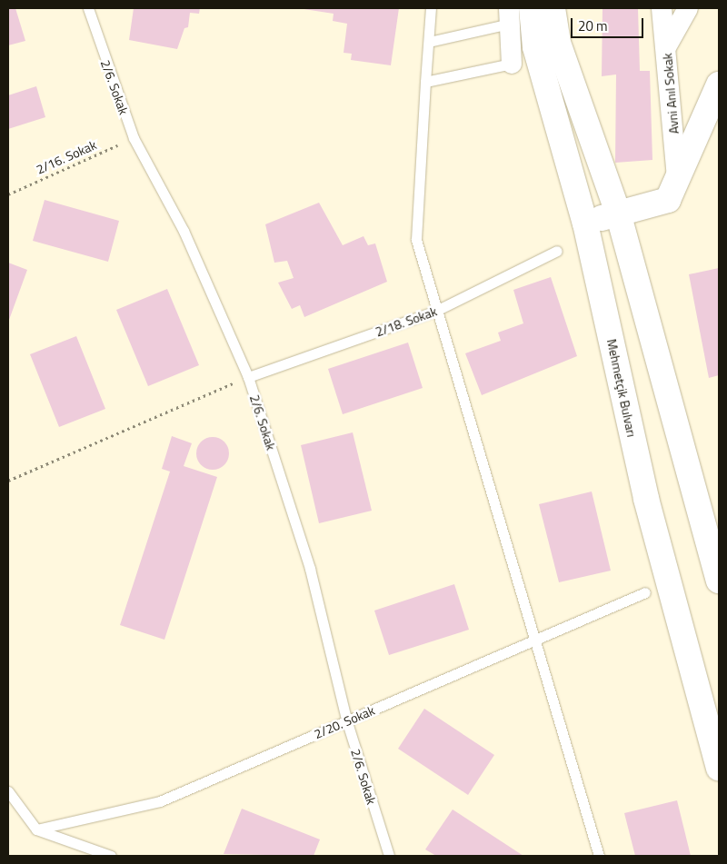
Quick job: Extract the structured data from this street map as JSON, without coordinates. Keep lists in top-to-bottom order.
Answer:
{
  "streets": {
    "main road": ["Mehmetçik Bulvarı"],
    "street": ["Avni Anıl Sokak"],
    "lane": ["2/6. Sokak", "2/18. Sokak", "2/20. Sokak"],
    "path": ["2/16. Sokak"]
  },
  "crossings": [
    ["2/6. Sokak", "2/16. Sokak"],
    ["2/6. Sokak", "2/18. Sokak"],
    ["2/6. Sokak", "2/20. Sokak"]
  ],
  "scale_bar": "20 m"
}
